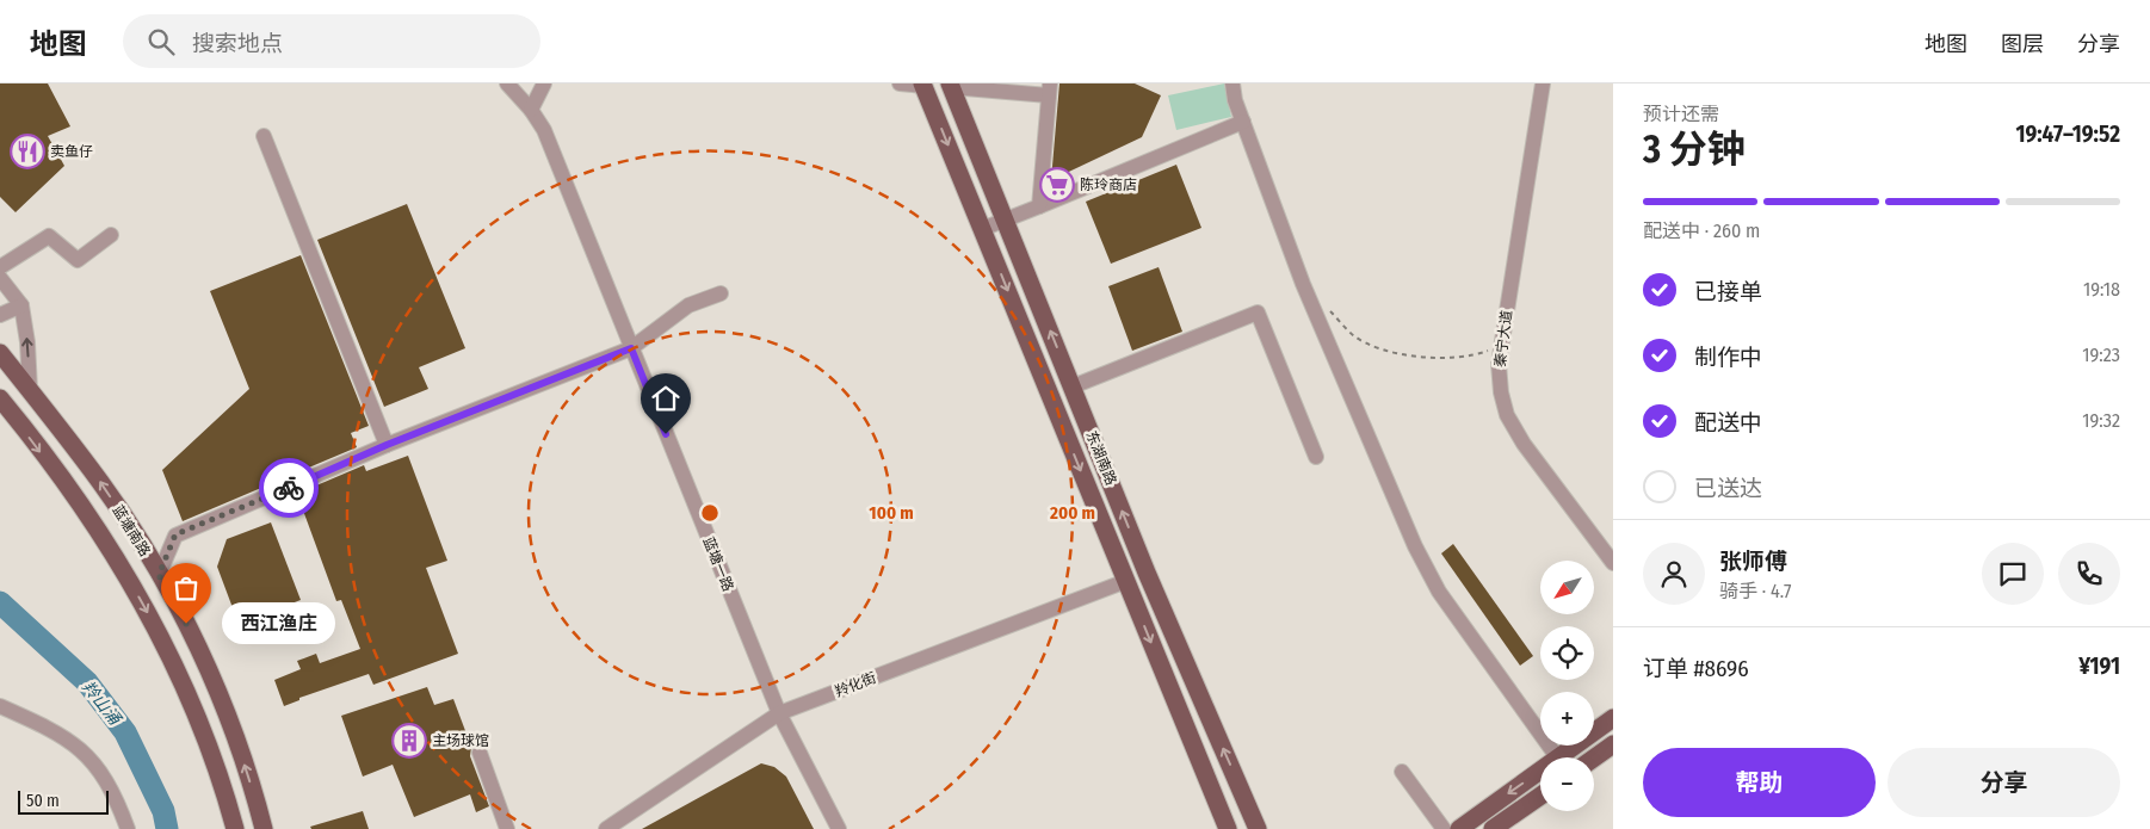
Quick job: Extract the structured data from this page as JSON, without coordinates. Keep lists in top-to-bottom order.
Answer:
{
  "streets": {
    "main road": ["东湖南路", "蓝塘南路"],
    "street": ["秦宁大道", "蓝塘一路", "羚化街"]
  },
  "crossings": [
    ["东湖南路", "羚化街"],
    ["蓝塘一路", "羚化街"]
  ],
  "water": ["羚山涌"],
  "places": {
    "restaurant": ["卖鱼仔"],
    "supermarket": ["陈玲商店"],
    "other": ["西江渔庄"],
    "building": ["主场球馆"]
  },
  "scale_bar": "50 m",
  "north": "bottom left",
  "page": {
    "header": "地图",
    "search": "搜索地点",
    "nav": ["地图", "图层", "分享"],
    "heading": ["3 分钟", "预计还需", "19:47–19:52"],
    "panel": [
      "张师傅",
      "骑手 · 4.7",
      "订单 #8696",
      "¥191"
    ],
    "bar": "配送中 · 260 m",
    "list": [
      ["已接单", "19:18"],
      ["制作中", "19:23"],
      ["配送中", "19:32"],
      "已送达"
    ],
    "map_buttons": ["+", "−"],
    "bubble": "西江渔庄",
    "buttons": ["帮助", "分享"],
    "scale": "50 m"
  },
  "rings": ["100 m", "200 m"]
}
